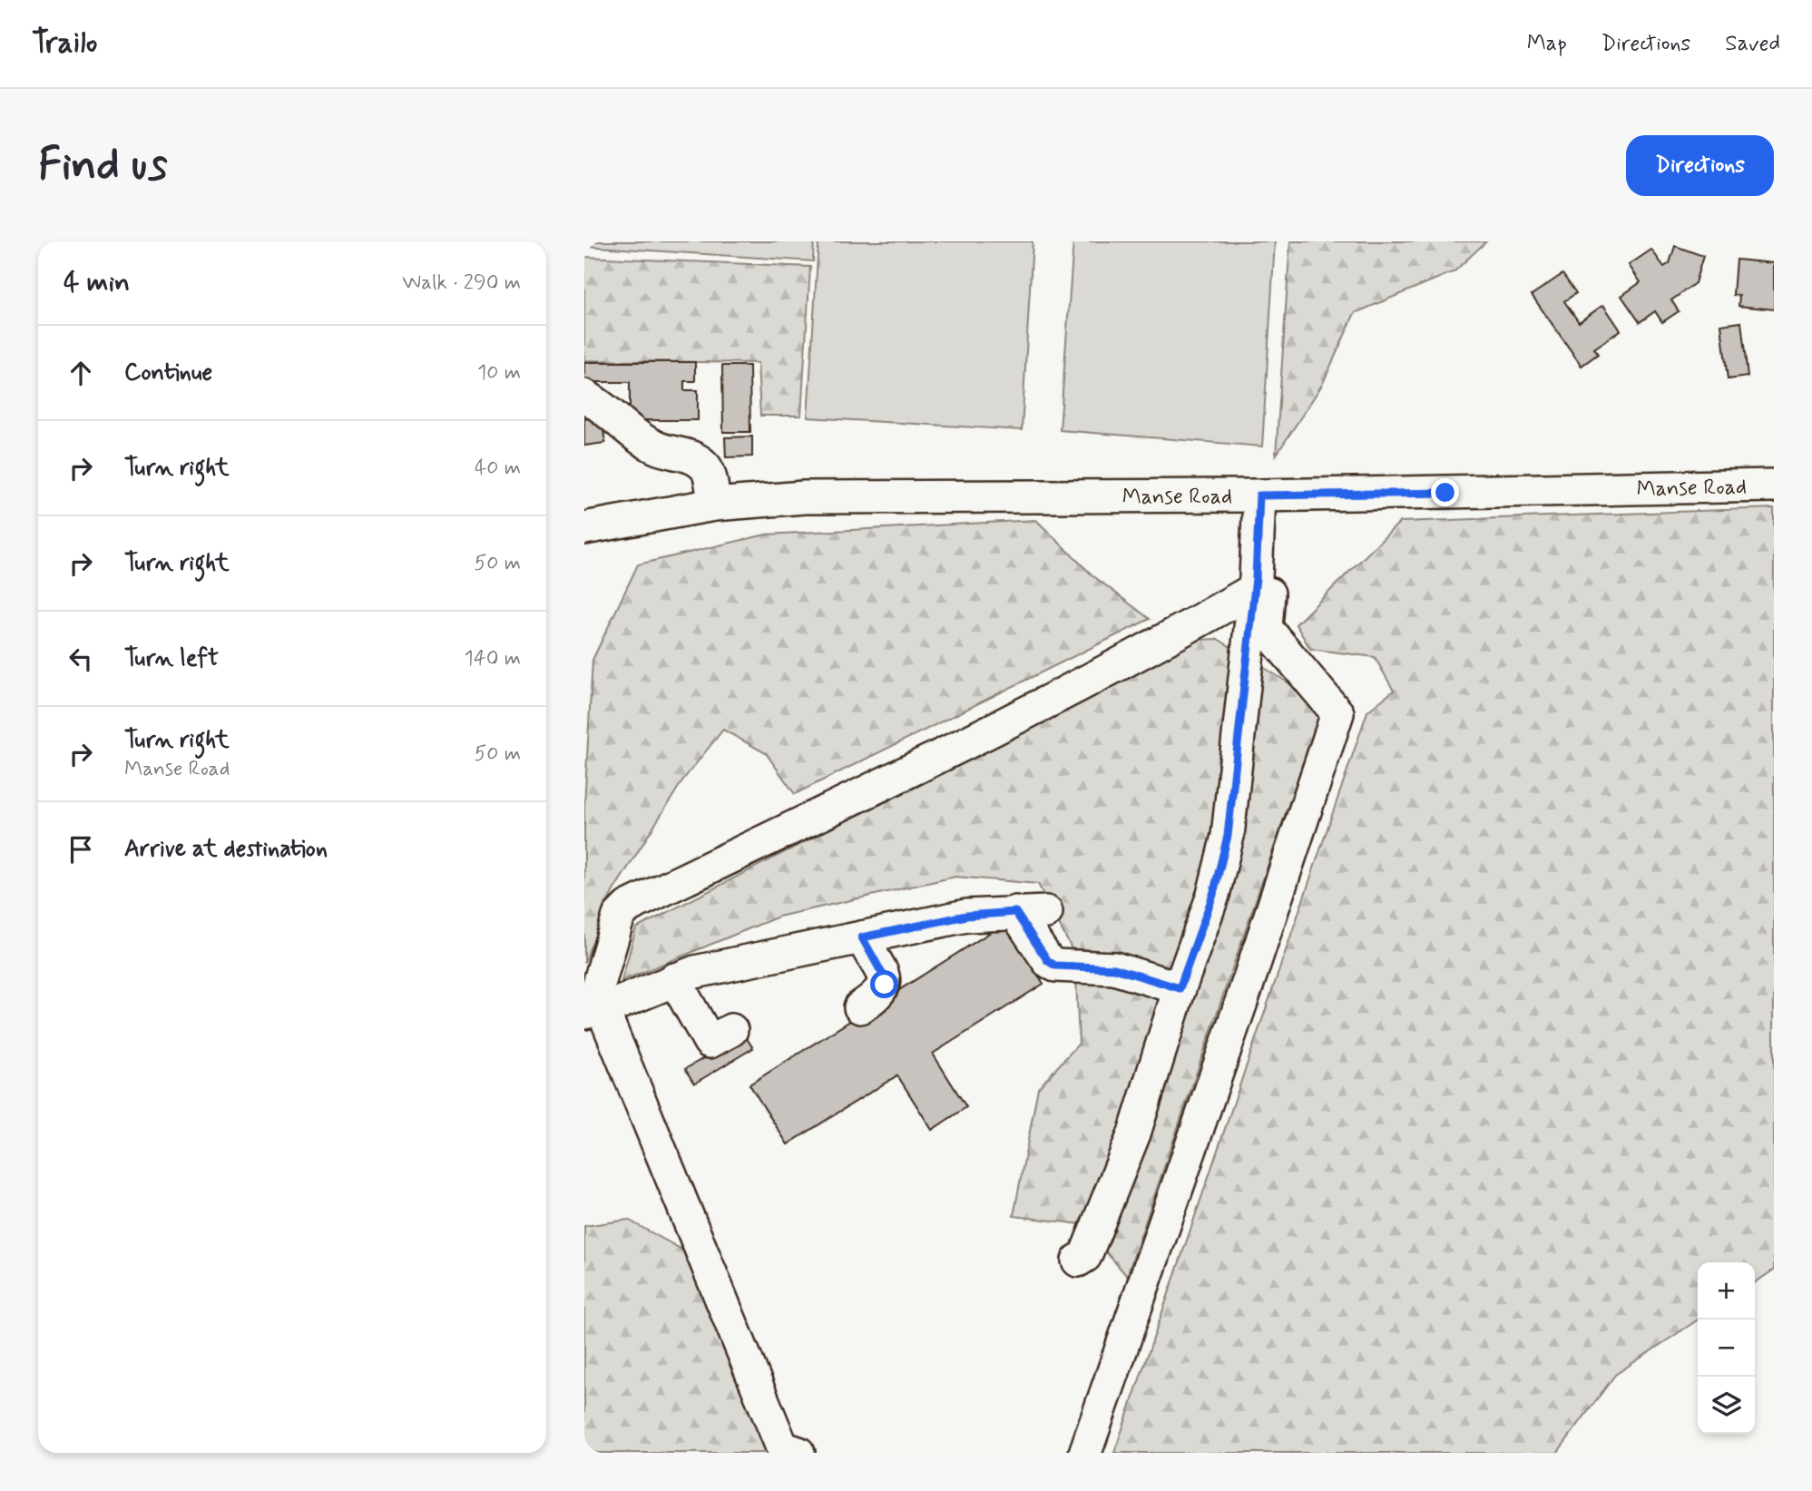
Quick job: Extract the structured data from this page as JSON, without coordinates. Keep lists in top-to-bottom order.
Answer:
{
  "streets": {
    "street": ["Manse Road"]
  },
  "page": {
    "header": "Trailo",
    "nav": ["Map", "Directions", "Saved"],
    "buttons": "Directions",
    "title": "Find us",
    "heading": ["4 min", "Walk · 290 m"],
    "list": [
      ["Continue", "10 m"],
      ["Turn right", "40 m"],
      ["Turn right", "50 m"],
      ["Turn left", "140 m"],
      ["Turn right", "Manse Road", "50 m"],
      "Arrive at destination"
    ],
    "map_buttons": ["+", "−"]
  }
}
